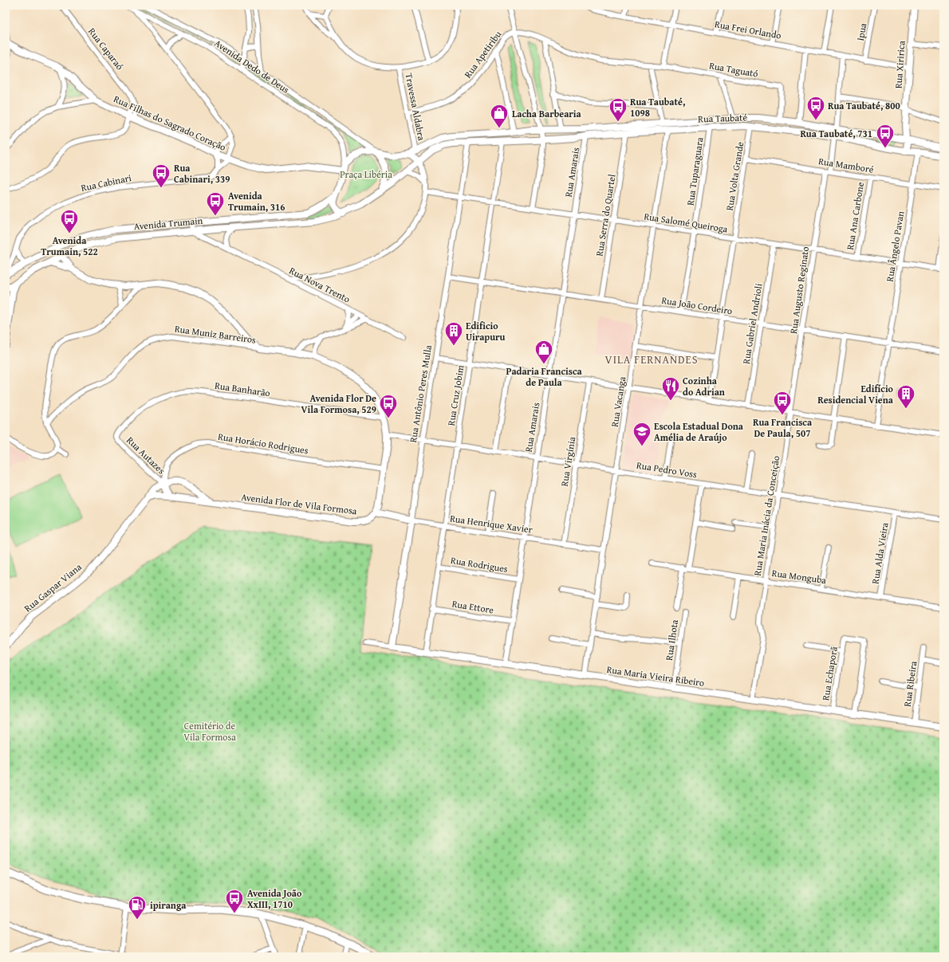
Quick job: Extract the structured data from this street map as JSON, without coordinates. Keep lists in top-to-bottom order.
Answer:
{
  "streets": {
    "street": [
      "Rua Frei Orlando",
      "Ipua",
      "Rua Caparaó",
      "Rua Apetiribu",
      "Rua Xiririca",
      "Avenida Dedo de Deus",
      "Rua Taguató",
      "Travessa Aldabra",
      "Rua Taubaté",
      "Rua Filhas do Sagrado Coração",
      "Rua Mamboré",
      "Rua Tuparaguara",
      "Rua Amarais",
      "Rua Volta Grande",
      "Rua Cabinari",
      "Rua Serra do Quartel",
      "Rua Ana Carbone",
      "Rua Salomé Queiroga",
      "Avenida Trumain",
      "Rua Ângelo Pavan",
      "Rua Nova Trento",
      "Rua Augusto Reginato",
      "Rua João Cordeiro",
      "Rua Gabriel Andrioli",
      "Rua Muniz Barreiros",
      "Rua Banharão",
      "Rua Antônio Peres Mulla",
      "Rua Cruz Jobim",
      "Rua Vacanga",
      "Rua Horácio Rodrigues",
      "Rua Autazes",
      "Rua Virgínia",
      "Rua Pedro Voss",
      "Avenida Flor de Vila Formosa",
      "Rua Maria Inácia da Conceição",
      "Rua Henrique Xavier",
      "Rua Alda Vieira",
      "Rua Rodrigues",
      "Rua Monguba",
      "Rua Gaspar Viana",
      "Rua Ettore",
      "Rua Ilhota",
      "Rua Echaporã",
      "Rua Maria Vieira Ribeiro",
      "Rua Ribeira"
    ]
  },
  "crossings": [
    ["Rua Frei Orlando", "Ipua"],
    ["Rua Frei Orlando", "Rua Xiririca"],
    ["Rua Caparaó", "Rua Filhas do Sagrado Coração"],
    ["Rua Apetiribu", "Rua Taguató"],
    ["Rua Apetiribu", "Travessa Aldabra"],
    ["Rua Xiririca", "Rua Taubaté"],
    ["Avenida Dedo de Deus", "Rua Taubaté"],
    ["Rua Taguató", "Rua Taubaté"],
    ["Travessa Aldabra", "Rua Taubaté"],
    ["Rua Taubaté", "Rua Tuparaguara"],
    ["Rua Taubaté", "Rua Amarais"],
    ["Rua Taubaté", "Rua Volta Grande"],
    ["Rua Taubaté", "Rua Serra do Quartel"],
    ["Rua Taubaté", "Rua Ângelo Pavan"],
    ["Rua Taubaté", "Rua Augusto Reginato"],
    ["Rua Taubaté", "Rua Antônio Peres Mulla"],
    ["Rua Taubaté", "Rua Cruz Jobim"],
    ["Rua Taubaté", "Rua Vacanga"],
    ["Rua Filhas do Sagrado Coração", "Rua Cabinari"],
    ["Rua Mamboré", "Rua Volta Grande"],
    ["Rua Mamboré", "Rua Ana Carbone"],
    ["Rua Mamboré", "Rua Ângelo Pavan"],
    ["Rua Mamboré", "Rua Augusto Reginato"],
    ["Rua Tuparaguara", "Rua Salomé Queiroga"],
    ["Rua Tuparaguara", "Rua João Cordeiro"],
    ["Rua Amarais", "Rua Salomé Queiroga"],
    ["Rua Amarais", "Rua João Cordeiro"],
    ["Rua Amarais", "Rua Pedro Voss"],
    ["Rua Amarais", "Rua Henrique Xavier"],
    ["Rua Amarais", "Rua Rodrigues"],
    ["Rua Amarais", "Rua Ettore"],
    ["Rua Amarais", "Rua Maria Vieira Ribeiro"],
    ["Rua Volta Grande", "Rua Salomé Queiroga"],
    ["Rua Volta Grande", "Rua João Cordeiro"],
    ["Rua Cabinari", "Avenida Trumain"],
    ["Rua Serra do Quartel", "Rua Salomé Queiroga"],
    ["Rua Serra do Quartel", "Rua João Cordeiro"],
    ["Rua Ana Carbone", "Rua Salomé Queiroga"],
    ["Rua Salomé Queiroga", "Rua Ângelo Pavan"],
    ["Rua Salomé Queiroga", "Rua Augusto Reginato"],
    ["Rua Salomé Queiroga", "Rua Gabriel Andrioli"],
    ["Rua Salomé Queiroga", "Rua Antônio Peres Mulla"],
    ["Rua Salomé Queiroga", "Rua Cruz Jobim"],
    ["Rua Salomé Queiroga", "Rua Vacanga"],
    ["Avenida Trumain", "Rua Nova Trento"],
    ["Rua Ângelo Pavan", "Rua João Cordeiro"],
    ["Rua Augusto Reginato", "Rua João Cordeiro"],
    ["Rua Augusto Reginato", "Rua Maria Inácia da Conceição"],
    ["Rua João Cordeiro", "Rua Gabriel Andrioli"],
    ["Rua João Cordeiro", "Rua Antônio Peres Mulla"],
    ["Rua João Cordeiro", "Rua Cruz Jobim"],
    ["Rua João Cordeiro", "Rua Vacanga"],
    ["Rua Banharão", "Rua Autazes"],
    ["Rua Antônio Peres Mulla", "Rua Pedro Voss"],
    ["Rua Antônio Peres Mulla", "Rua Henrique Xavier"],
    ["Rua Antônio Peres Mulla", "Rua Maria Vieira Ribeiro"],
    ["Rua Cruz Jobim", "Rua Pedro Voss"],
    ["Rua Cruz Jobim", "Rua Henrique Xavier"],
    ["Rua Cruz Jobim", "Rua Rodrigues"],
    ["Rua Cruz Jobim", "Rua Ettore"],
    ["Rua Cruz Jobim", "Rua Maria Vieira Ribeiro"],
    ["Rua Vacanga", "Rua Pedro Voss"],
    ["Rua Vacanga", "Rua Henrique Xavier"],
    ["Rua Vacanga", "Rua Maria Vieira Ribeiro"],
    ["Rua Horácio Rodrigues", "Rua Autazes"],
    ["Rua Horácio Rodrigues", "Avenida Flor de Vila Formosa"],
    ["Rua Horácio Rodrigues", "Rua Gaspar Viana"],
    ["Rua Autazes", "Avenida Flor de Vila Formosa"],
    ["Rua Autazes", "Rua Gaspar Viana"],
    ["Rua Virgínia", "Rua Pedro Voss"],
    ["Rua Virgínia", "Rua Henrique Xavier"],
    ["Rua Pedro Voss", "Rua Maria Inácia da Conceição"],
    ["Rua Pedro Voss", "Rua Alda Vieira"],
    ["Avenida Flor de Vila Formosa", "Rua Henrique Xavier"],
    ["Avenida Flor de Vila Formosa", "Rua Gaspar Viana"],
    ["Rua Maria Inácia da Conceição", "Rua Monguba"],
    ["Rua Maria Inácia da Conceição", "Rua Maria Vieira Ribeiro"],
    ["Rua Alda Vieira", "Rua Monguba"],
    ["Rua Monguba", "Rua Ilhota"],
    ["Rua Ilhota", "Rua Maria Vieira Ribeiro"],
    ["Rua Echaporã", "Rua Maria Vieira Ribeiro"],
    ["Rua Maria Vieira Ribeiro", "Rua Ribeira"]
  ],
  "districts": ["VILA FERNANDES"],
  "parks": ["Praça Libéria", "Cemitério de Vila Formosa"],
  "places": {
    "bus stop": [
      "Rua Taubaté, 800",
      "Rua Taubaté, 1098",
      "Rua Taubaté, 731",
      "Rua Cabinari, 339",
      "Avenida Trumain, 316",
      "Avenida Trumain, 522",
      "Rua Francisca De Paula, 507",
      "Avenida Flor De Vila Formosa, 529",
      "Avenida João XxIII, 1710"
    ],
    "shop": ["Lacha Barbearia", "Padaria Francisca de Paula"],
    "building": ["Edificio Uirapuru", "Edifício Residencial Viena"],
    "restaurant": ["Cozinha do Adrian"],
    "school or university": ["Escola Estadual Dona Amélia de Araújo"],
    "fuel station": ["ipiranga"]
  }
}
